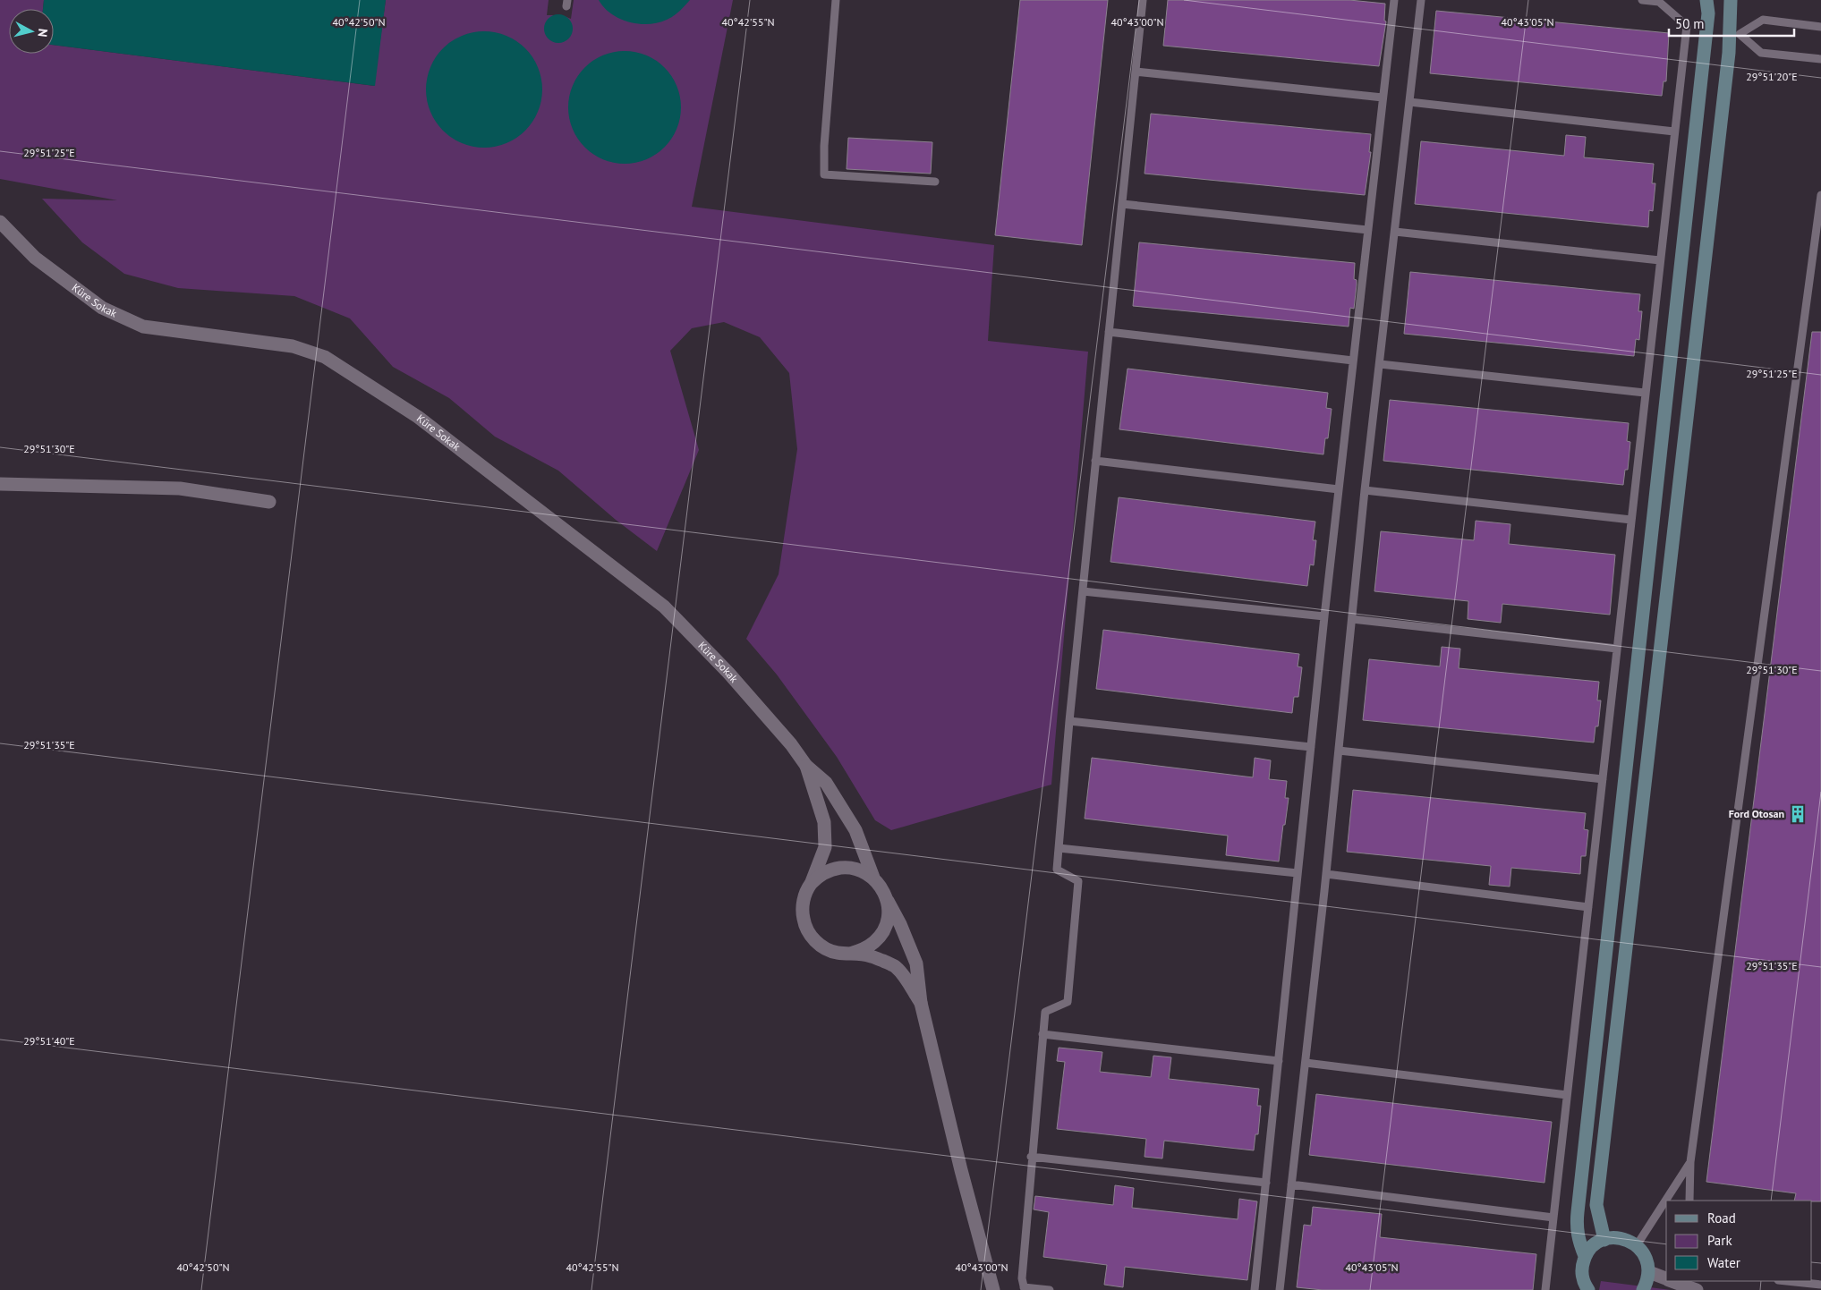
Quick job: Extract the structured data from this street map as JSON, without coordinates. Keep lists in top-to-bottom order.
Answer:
{
  "streets": {
    "street": ["Küre Sokak"]
  },
  "places": {
    "building": ["Ford Otosan"]
  },
  "legend": ["Road", "Park", "Water"],
  "scale_bar": "50 m",
  "north": "right",
  "coordinates": [
    "40°42'50\"N",
    "40°42'55\"N",
    "40°43'00\"N",
    "40°43'05\"N",
    "29°51'20\"E",
    "29°51'25\"E",
    "29°51'30\"E",
    "29°51'35\"E",
    "29°51'40\"E"
  ]
}
